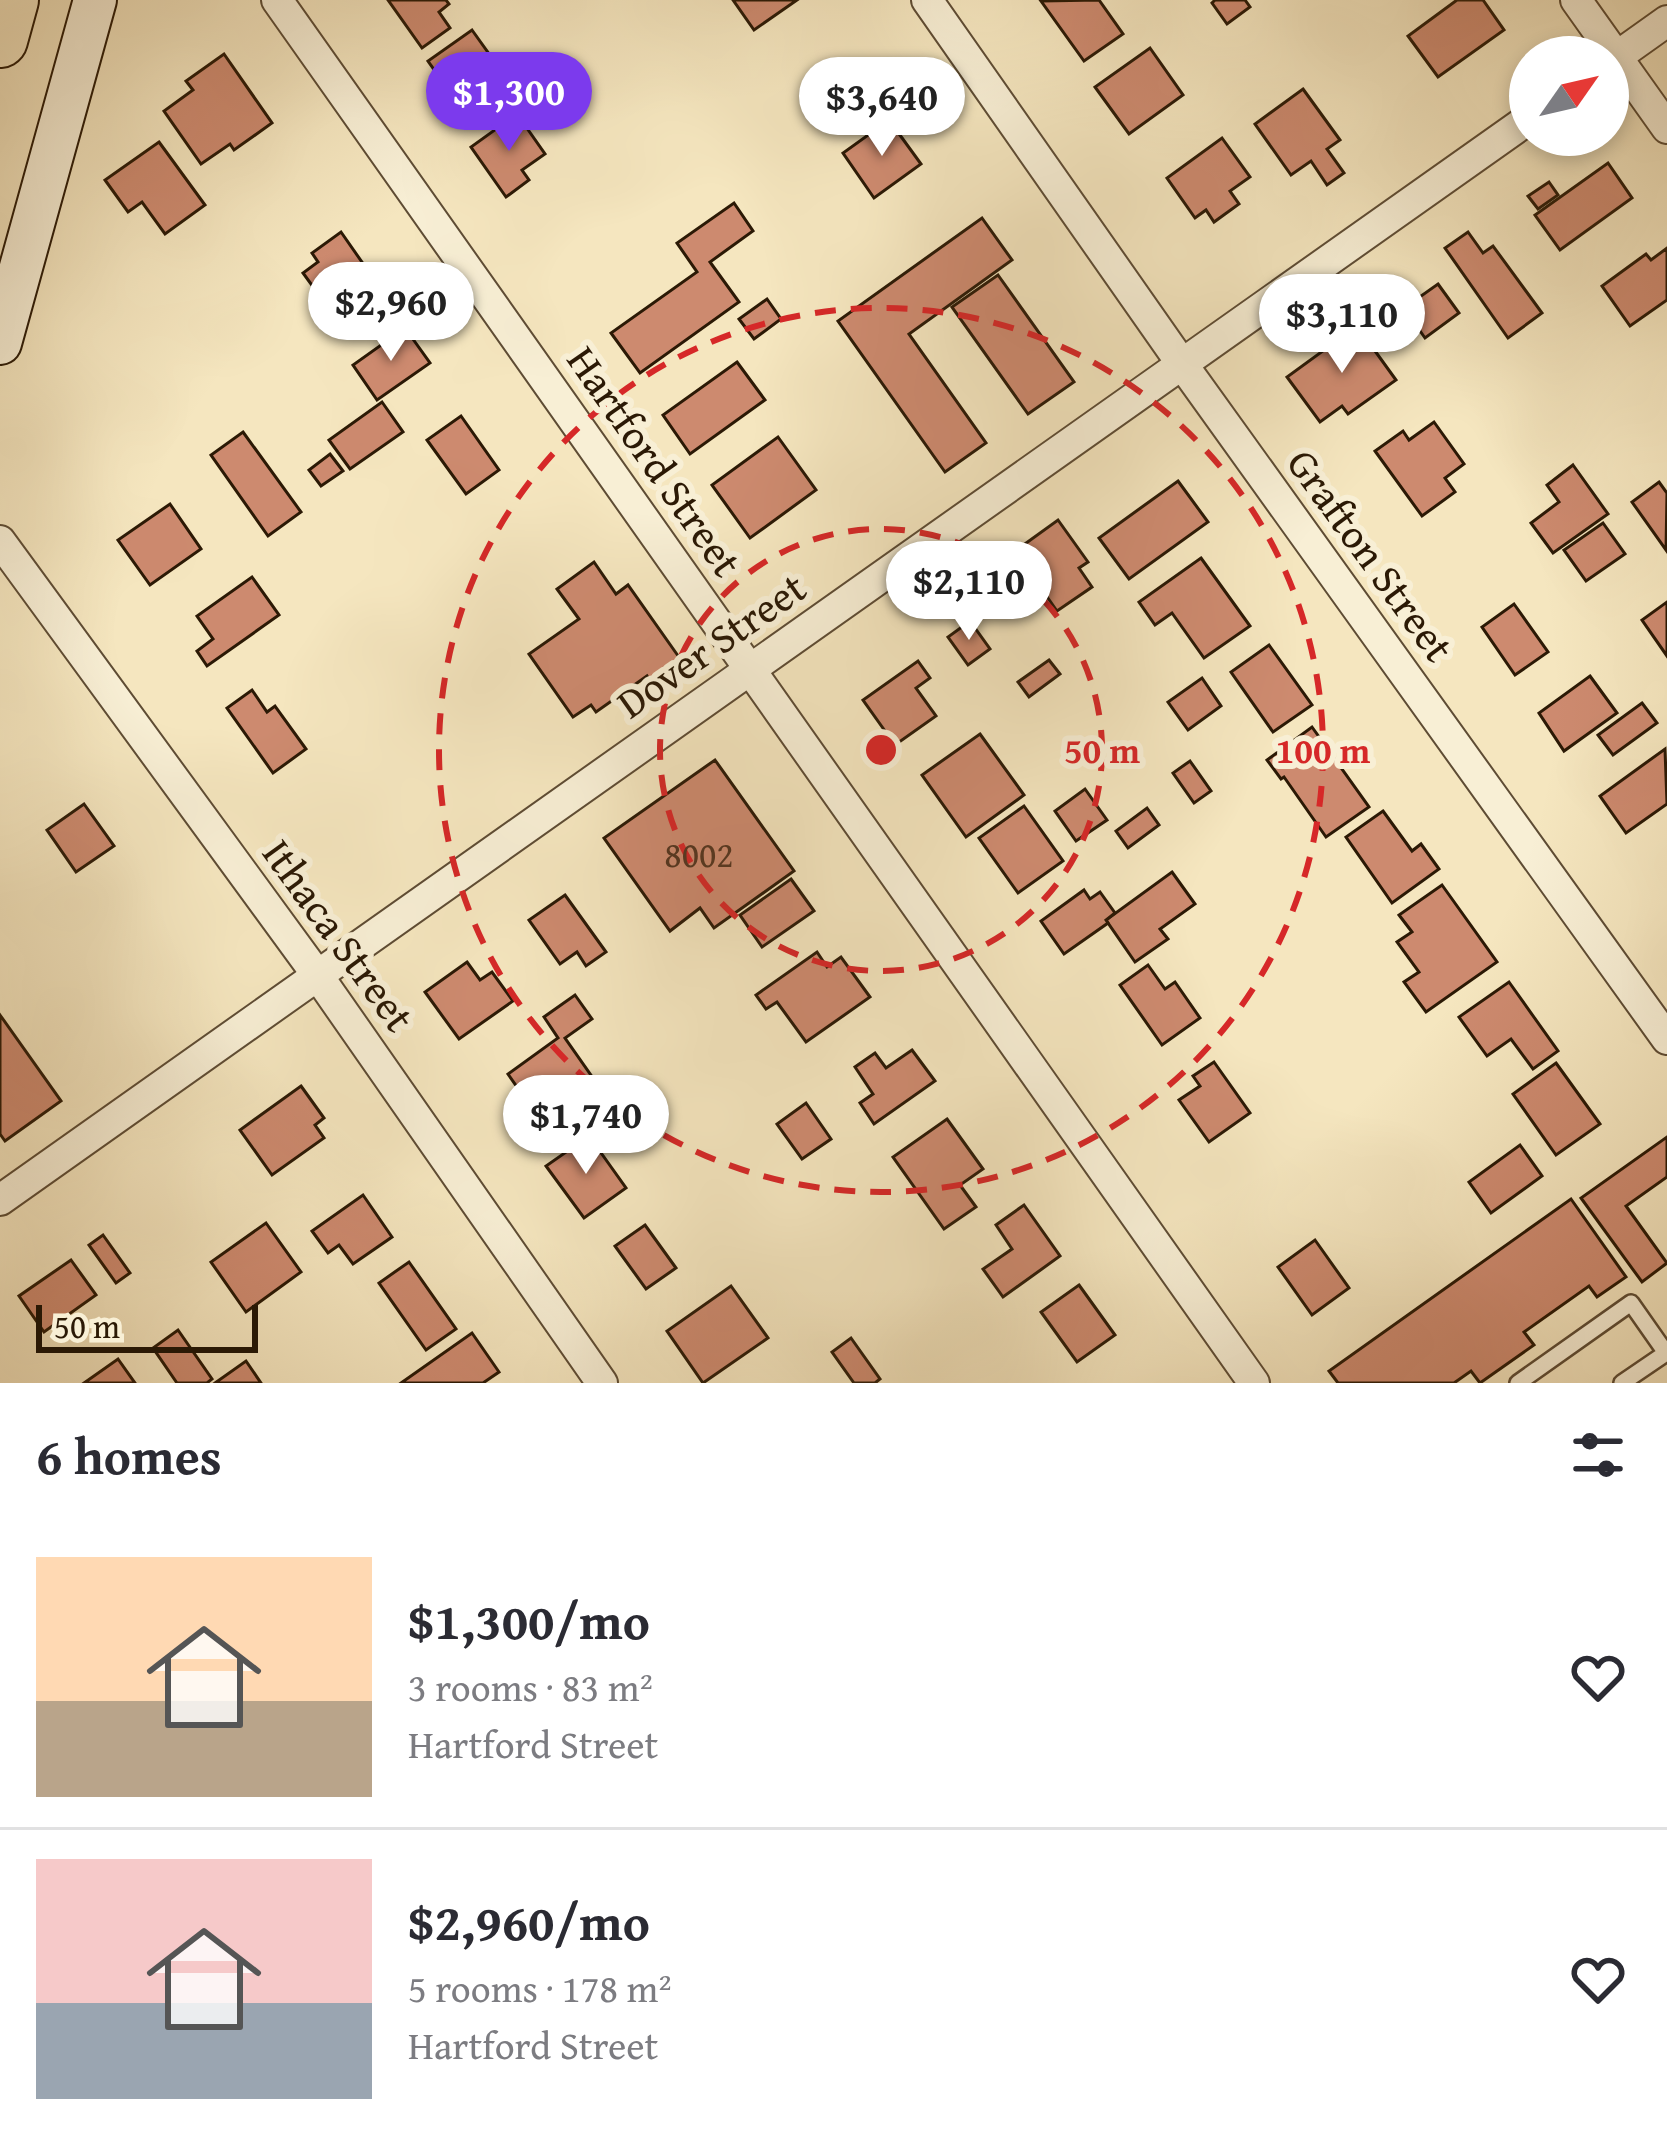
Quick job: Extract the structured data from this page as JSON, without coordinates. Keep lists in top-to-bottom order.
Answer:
{
  "streets": {
    "street": [
      "Hartford Street",
      "Grafton Street",
      "Dover Street",
      "Ithaca Street"
    ]
  },
  "crossings": [
    ["Hartford Street", "Dover Street"],
    ["Grafton Street", "Dover Street"],
    ["Dover Street", "Ithaca Street"]
  ],
  "house_numbers": ["8002"],
  "scale_bar": "50 m",
  "north": "top right",
  "page": {
    "price": [
      "$1,300",
      "$3,640",
      "$2,960",
      "$3,110",
      "$2,110",
      "$1,740"
    ],
    "scale": "50 m",
    "heading": "6 homes",
    "list": [
      {
        "name": "$1,300/mo",
        "note": "3 rooms · 83 m² · Hartford Street"
      },
      {
        "name": "$2,960/mo",
        "note": "5 rooms · 178 m² · Hartford Street"
      }
    ]
  },
  "rings": ["50 m", "100 m"]
}
